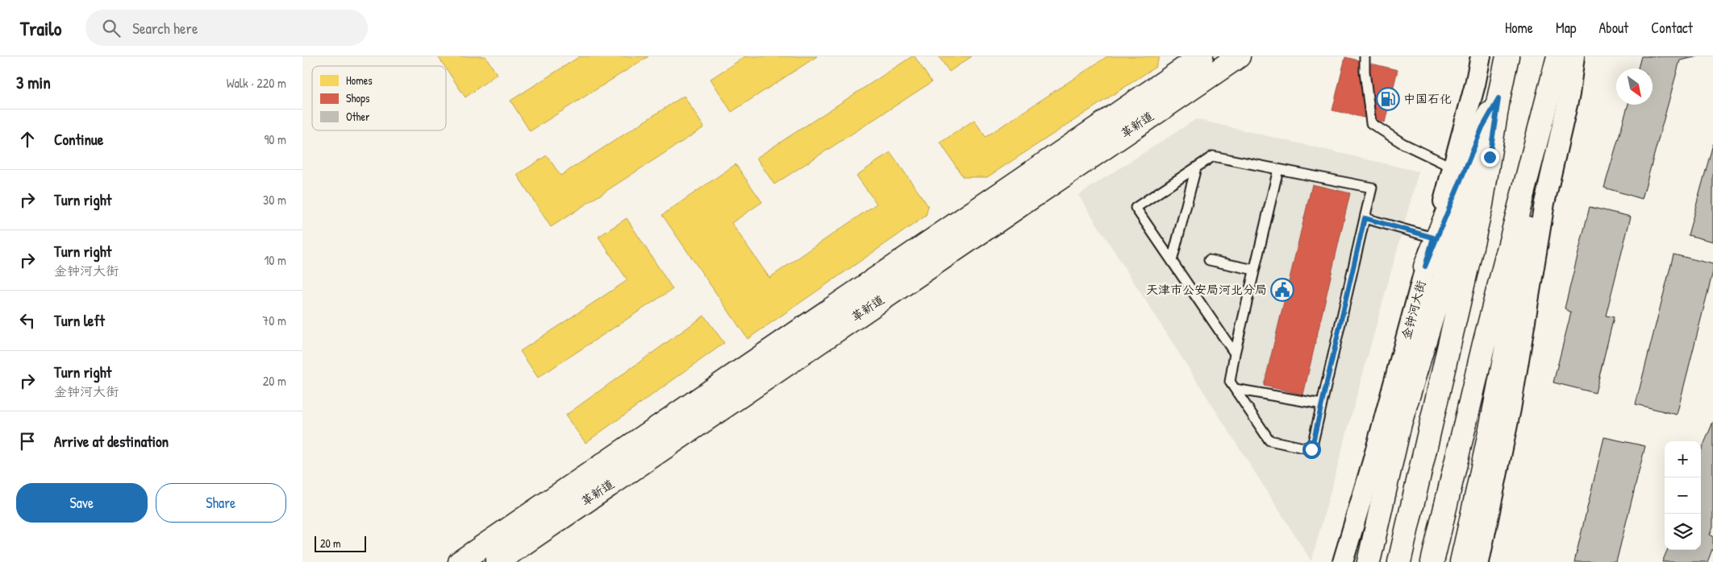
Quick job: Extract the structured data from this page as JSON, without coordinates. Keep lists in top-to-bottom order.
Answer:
{
  "streets": {
    "main road": ["革新道"],
    "street": ["金钟河大街"]
  },
  "places": {
    "fuel station": ["中国石化"],
    "public building": ["天津市公安局河北分局"]
  },
  "legend": ["Homes", "Shops", "Other"],
  "scale_bar": "20 m",
  "north": "bottom right",
  "page": {
    "header": "Trailo",
    "search": "Search here",
    "nav": [
      "Home",
      "Map",
      "About",
      "Contact"
    ],
    "heading": ["3 min", "Walk · 220 m"],
    "list": [
      ["Continue", "90 m"],
      ["Turn right", "30 m"],
      ["Turn right", "金钟河大街", "10 m"],
      ["Turn left", "70 m"],
      ["Turn right", "金钟河大街", "20 m"],
      "Arrive at destination"
    ],
    "map_buttons": ["+", "−"],
    "buttons": ["Save", "Share"],
    "scale": "20 m"
  }
}
